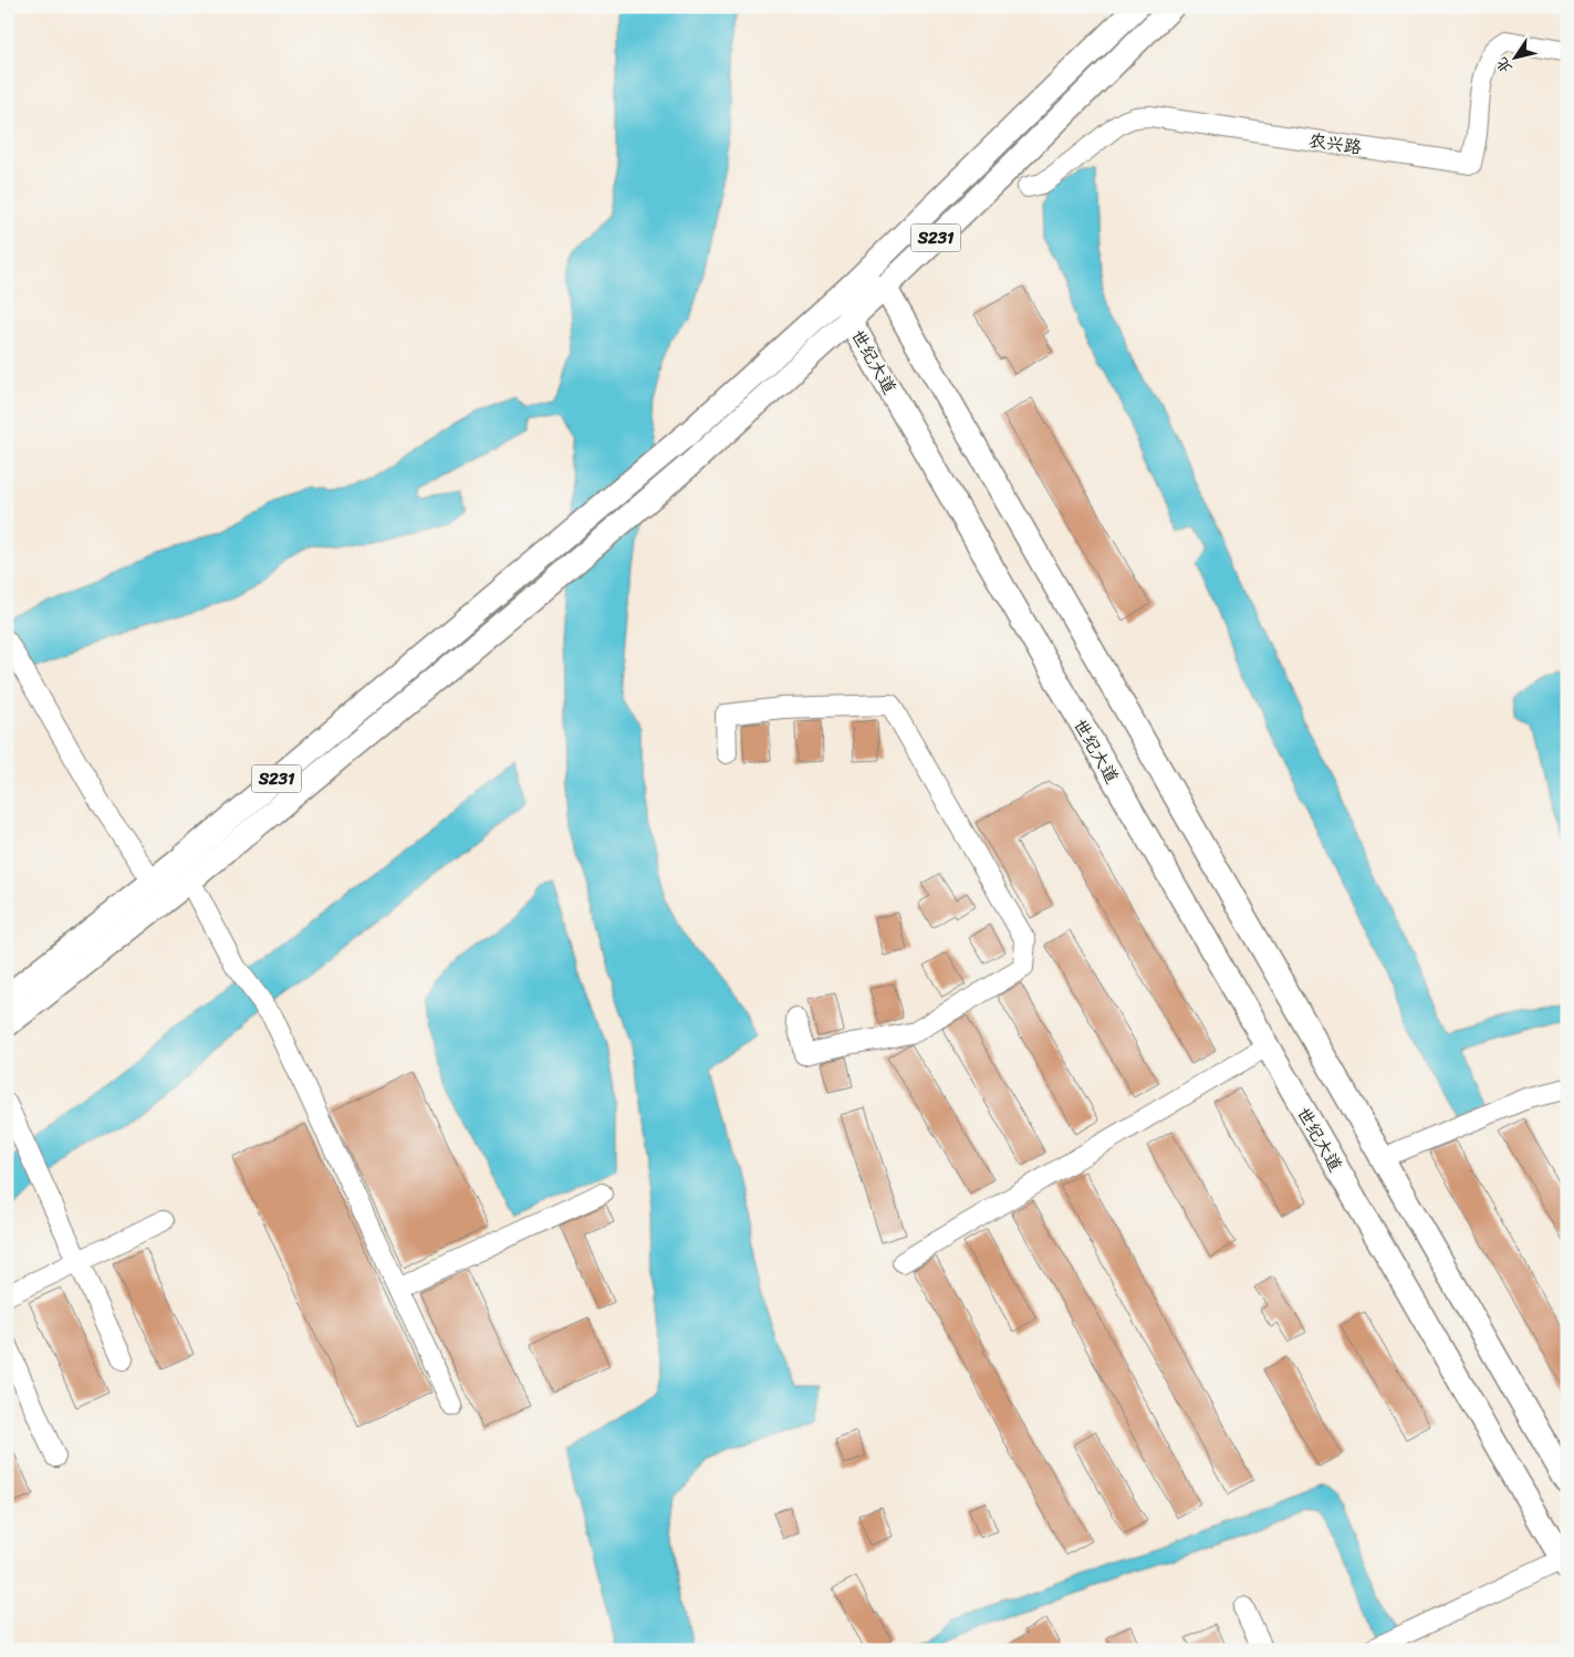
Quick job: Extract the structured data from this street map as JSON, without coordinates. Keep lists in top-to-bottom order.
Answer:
{
  "streets": {
    "main road": ["S231", "世纪大道"],
    "street": ["农兴路"]
  },
  "crossings": [
    ["S231", "世纪大道"]
  ],
  "north": "bottom left"
}
